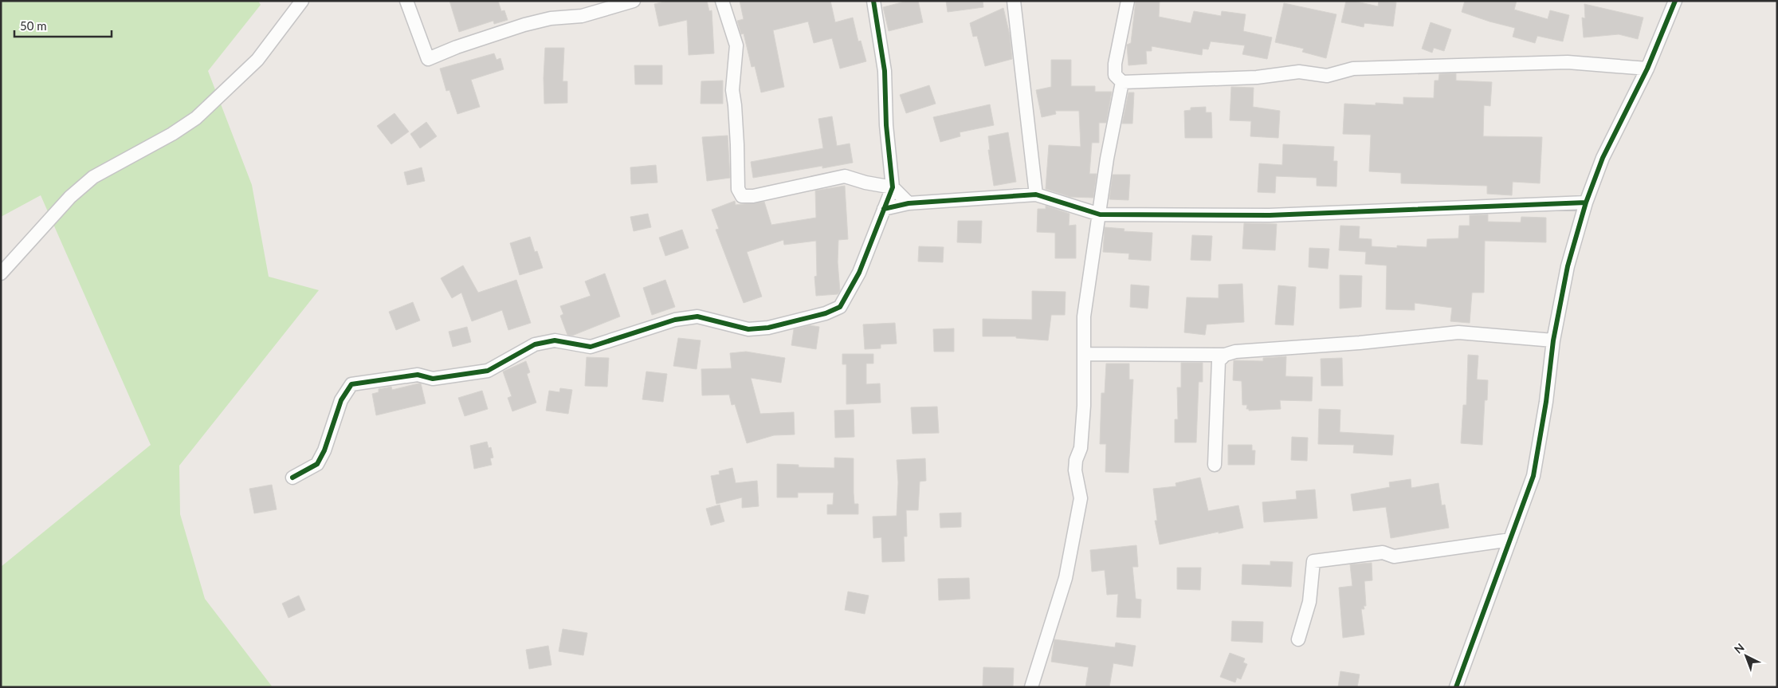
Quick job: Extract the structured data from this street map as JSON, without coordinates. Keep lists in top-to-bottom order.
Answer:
{
  "scale_bar": "50 m",
  "north": "top left"
}
